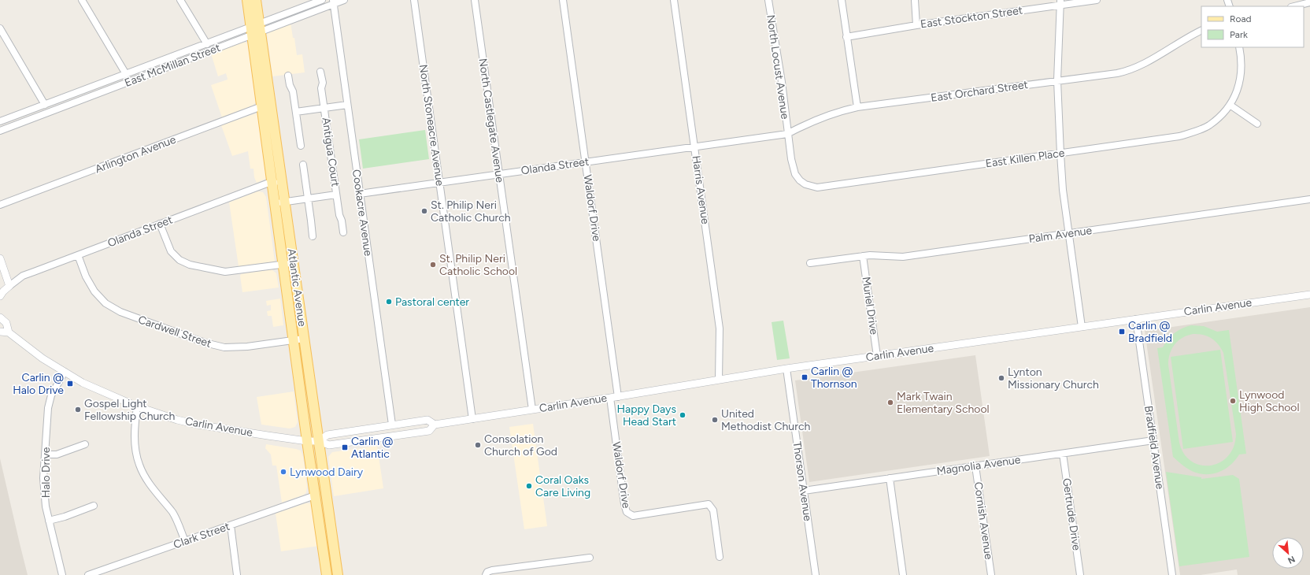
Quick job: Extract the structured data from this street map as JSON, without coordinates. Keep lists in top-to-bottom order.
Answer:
{
  "streets": {
    "main road": ["Atlantic Avenue"],
    "street": [
      "East Stockton Street",
      "East McMillan Street",
      "North Locust Avenue",
      "East Orchard Street",
      "North Castlegate Avenue",
      "North Stoneacre Avenue",
      "Antigua Court",
      "Arlington Avenue",
      "East Killen Place",
      "Olanda Street",
      "Harris Avenue",
      "Waldorf Drive",
      "Cookacre Avenue",
      "Palm Avenue",
      "Muriel Drive",
      "Carlin Avenue",
      "Cardwell Street",
      "Bradfield Avenue",
      "Magnolia Avenue",
      "Halo Drive",
      "Thorson Avenue",
      "Gertrude Drive",
      "Cornish Avenue",
      "Clark Street"
    ]
  },
  "crossings": [
    ["East McMillan Street", "Cookacre Avenue"],
    ["East McMillan Street", "Atlantic Avenue"],
    ["North Locust Avenue", "East Orchard Street"],
    ["North Locust Avenue", "East Killen Place"],
    ["East Orchard Street", "East Killen Place"],
    ["East Orchard Street", "Olanda Street"],
    ["North Castlegate Avenue", "Olanda Street"],
    ["North Castlegate Avenue", "Carlin Avenue"],
    ["North Stoneacre Avenue", "Olanda Street"],
    ["North Stoneacre Avenue", "Carlin Avenue"],
    ["Arlington Avenue", "Atlantic Avenue"],
    ["Olanda Street", "Harris Avenue"],
    ["Olanda Street", "Waldorf Drive"],
    ["Olanda Street", "Cookacre Avenue"],
    ["Olanda Street", "Atlantic Avenue"],
    ["Olanda Street", "Cardwell Street"],
    ["Harris Avenue", "Carlin Avenue"],
    ["Waldorf Drive", "Carlin Avenue"],
    ["Cookacre Avenue", "Carlin Avenue"],
    ["Palm Avenue", "Muriel Drive"],
    ["Atlantic Avenue", "Carlin Avenue"],
    ["Atlantic Avenue", "Cardwell Street"],
    ["Atlantic Avenue", "Clark Street"],
    ["Muriel Drive", "Carlin Avenue"],
    ["Carlin Avenue", "Bradfield Avenue"],
    ["Carlin Avenue", "Halo Drive"],
    ["Carlin Avenue", "Thorson Avenue"],
    ["Bradfield Avenue", "Magnolia Avenue"],
    ["Magnolia Avenue", "Thorson Avenue"],
    ["Magnolia Avenue", "Gertrude Drive"],
    ["Magnolia Avenue", "Cornish Avenue"]
  ],
  "places": {
    "other": [
      "St. Philip Neri Catholic Church",
      "St. Philip Neri Catholic School",
      "Pastoral center",
      "Lynton Missionary Church",
      "Lynwood High School",
      "Mark Twain Elementary School",
      "Gospel Light Fellowship Church",
      "Happy Days Head Start",
      "United Methodist Church",
      "Consolation Church of God",
      "Lynwood Dairy",
      "Coral Oaks Care Living"
    ],
    "transit": [
      "Carlin @ Bradfield",
      "Carlin @ Thornson",
      "Carlin @ Halo Drive",
      "Carlin @ Atlantic"
    ]
  },
  "legend": ["Road", "Park"],
  "north": "bottom right"
}
